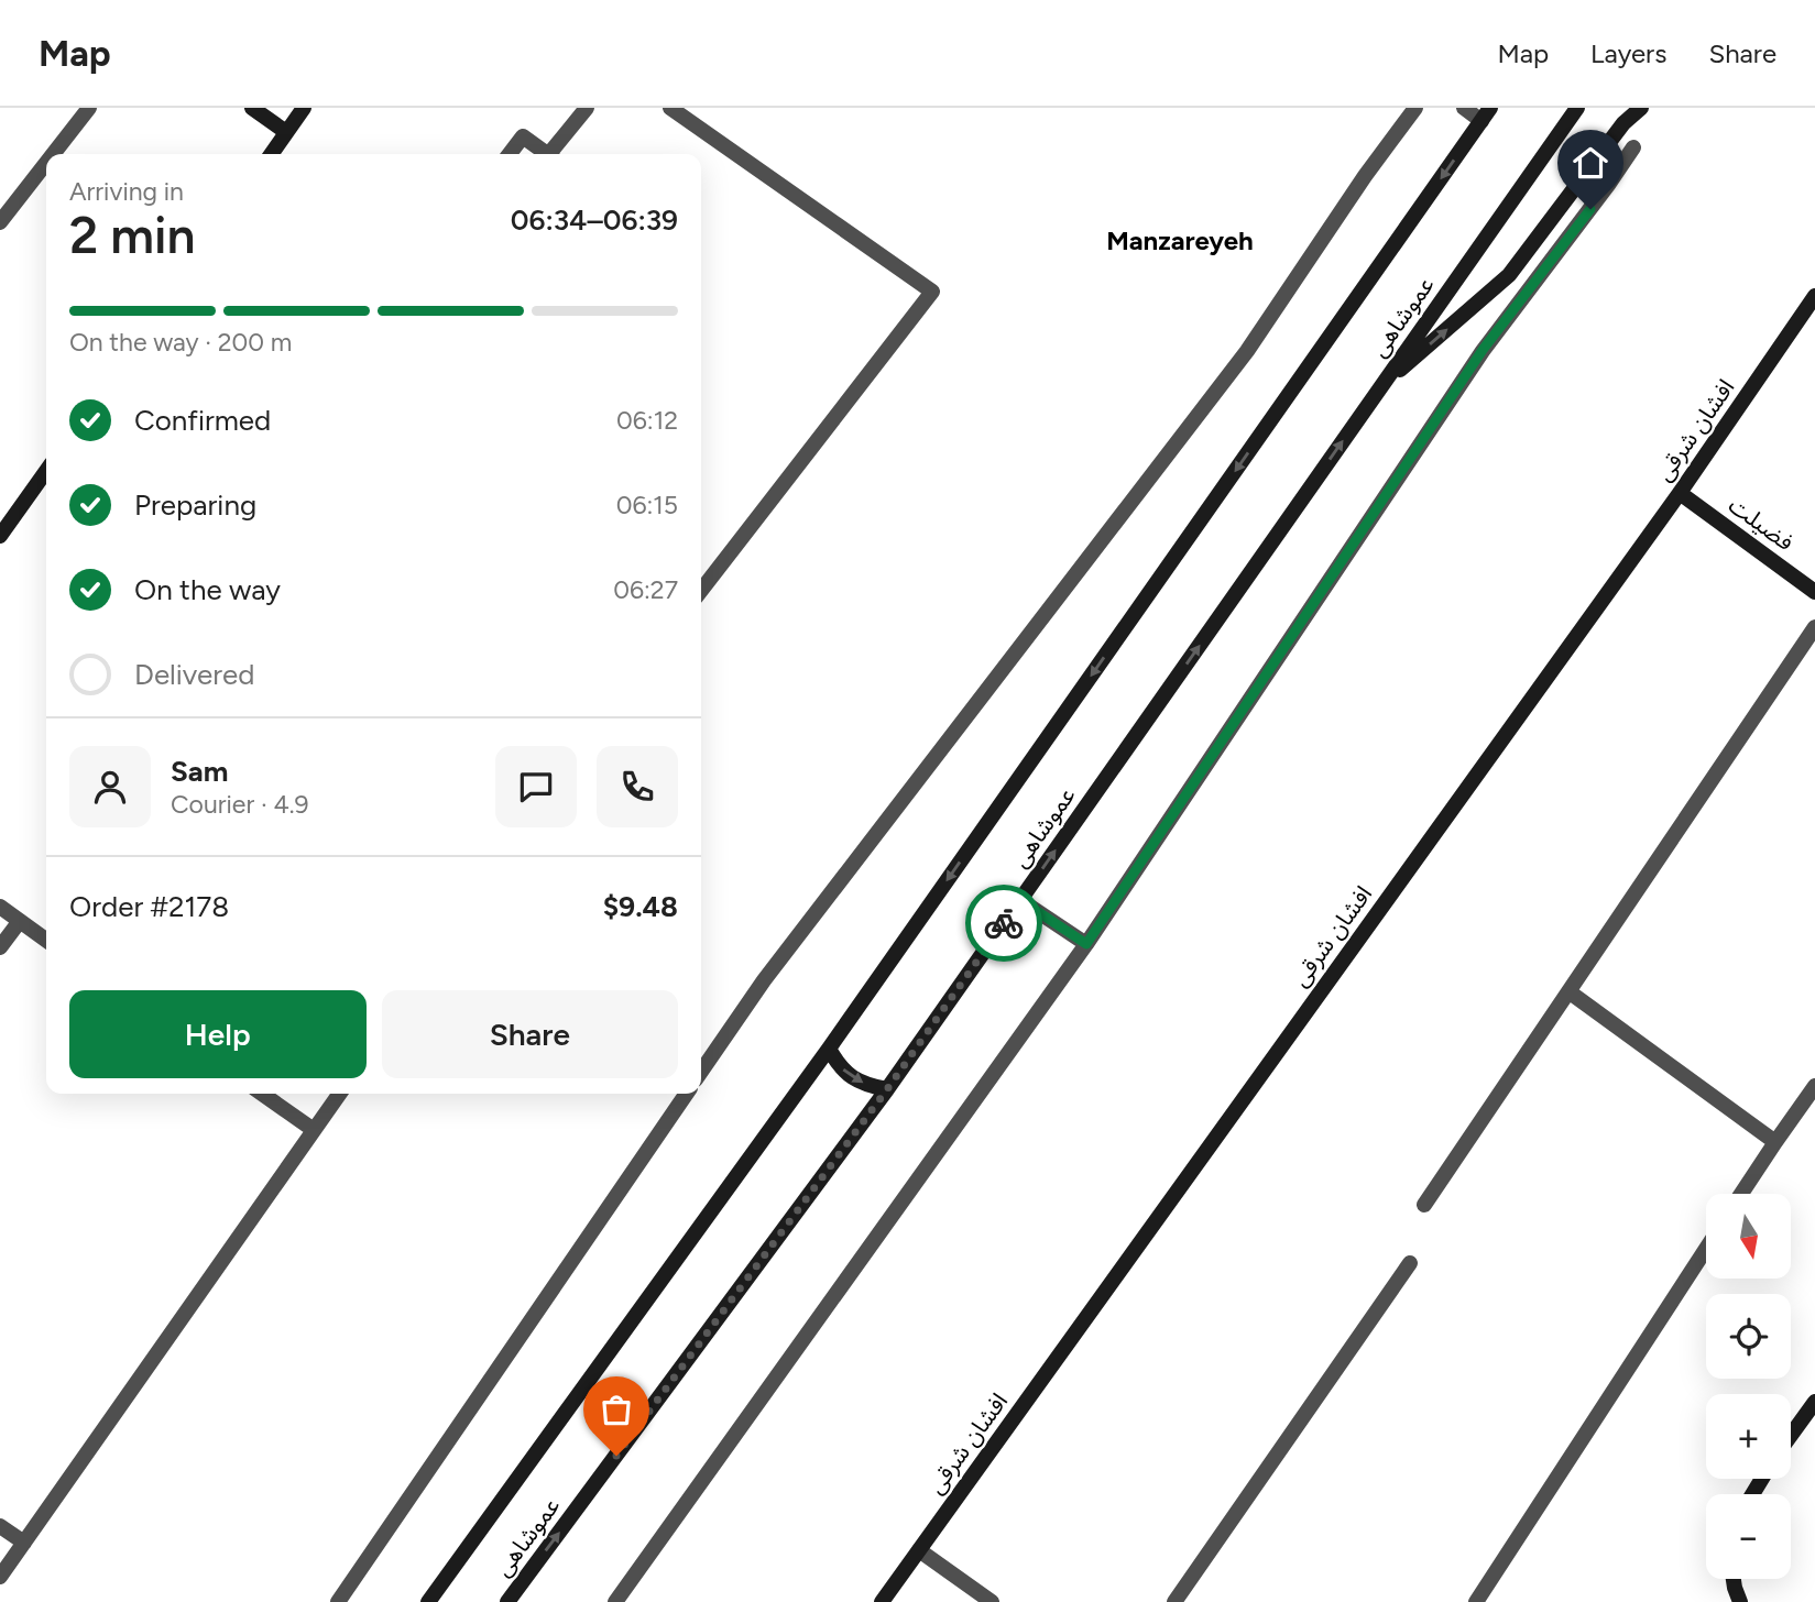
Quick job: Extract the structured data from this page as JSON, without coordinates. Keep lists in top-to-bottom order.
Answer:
{
  "streets": {
    "main road": ["عموشاهی", "افشان شرقی", "فضیلت"]
  },
  "crossings": [
    ["افشان شرقی", "فضیلت"]
  ],
  "districts": ["Manzareyeh"],
  "north": "bottom",
  "page": {
    "header": "Map",
    "nav": ["Map", "Layers", "Share"],
    "heading": ["2 min", "Arriving in", "06:34–06:39"],
    "panel": [
      "Sam",
      "Courier · 4.9",
      "Order #2178",
      "$9.48"
    ],
    "bar": "On the way · 200 m",
    "list": [
      ["Confirmed", "06:12"],
      ["Preparing", "06:15"],
      ["On the way", "06:27"],
      "Delivered"
    ],
    "buttons": ["Help", "Share"],
    "map_buttons": ["+", "−"]
  }
}
